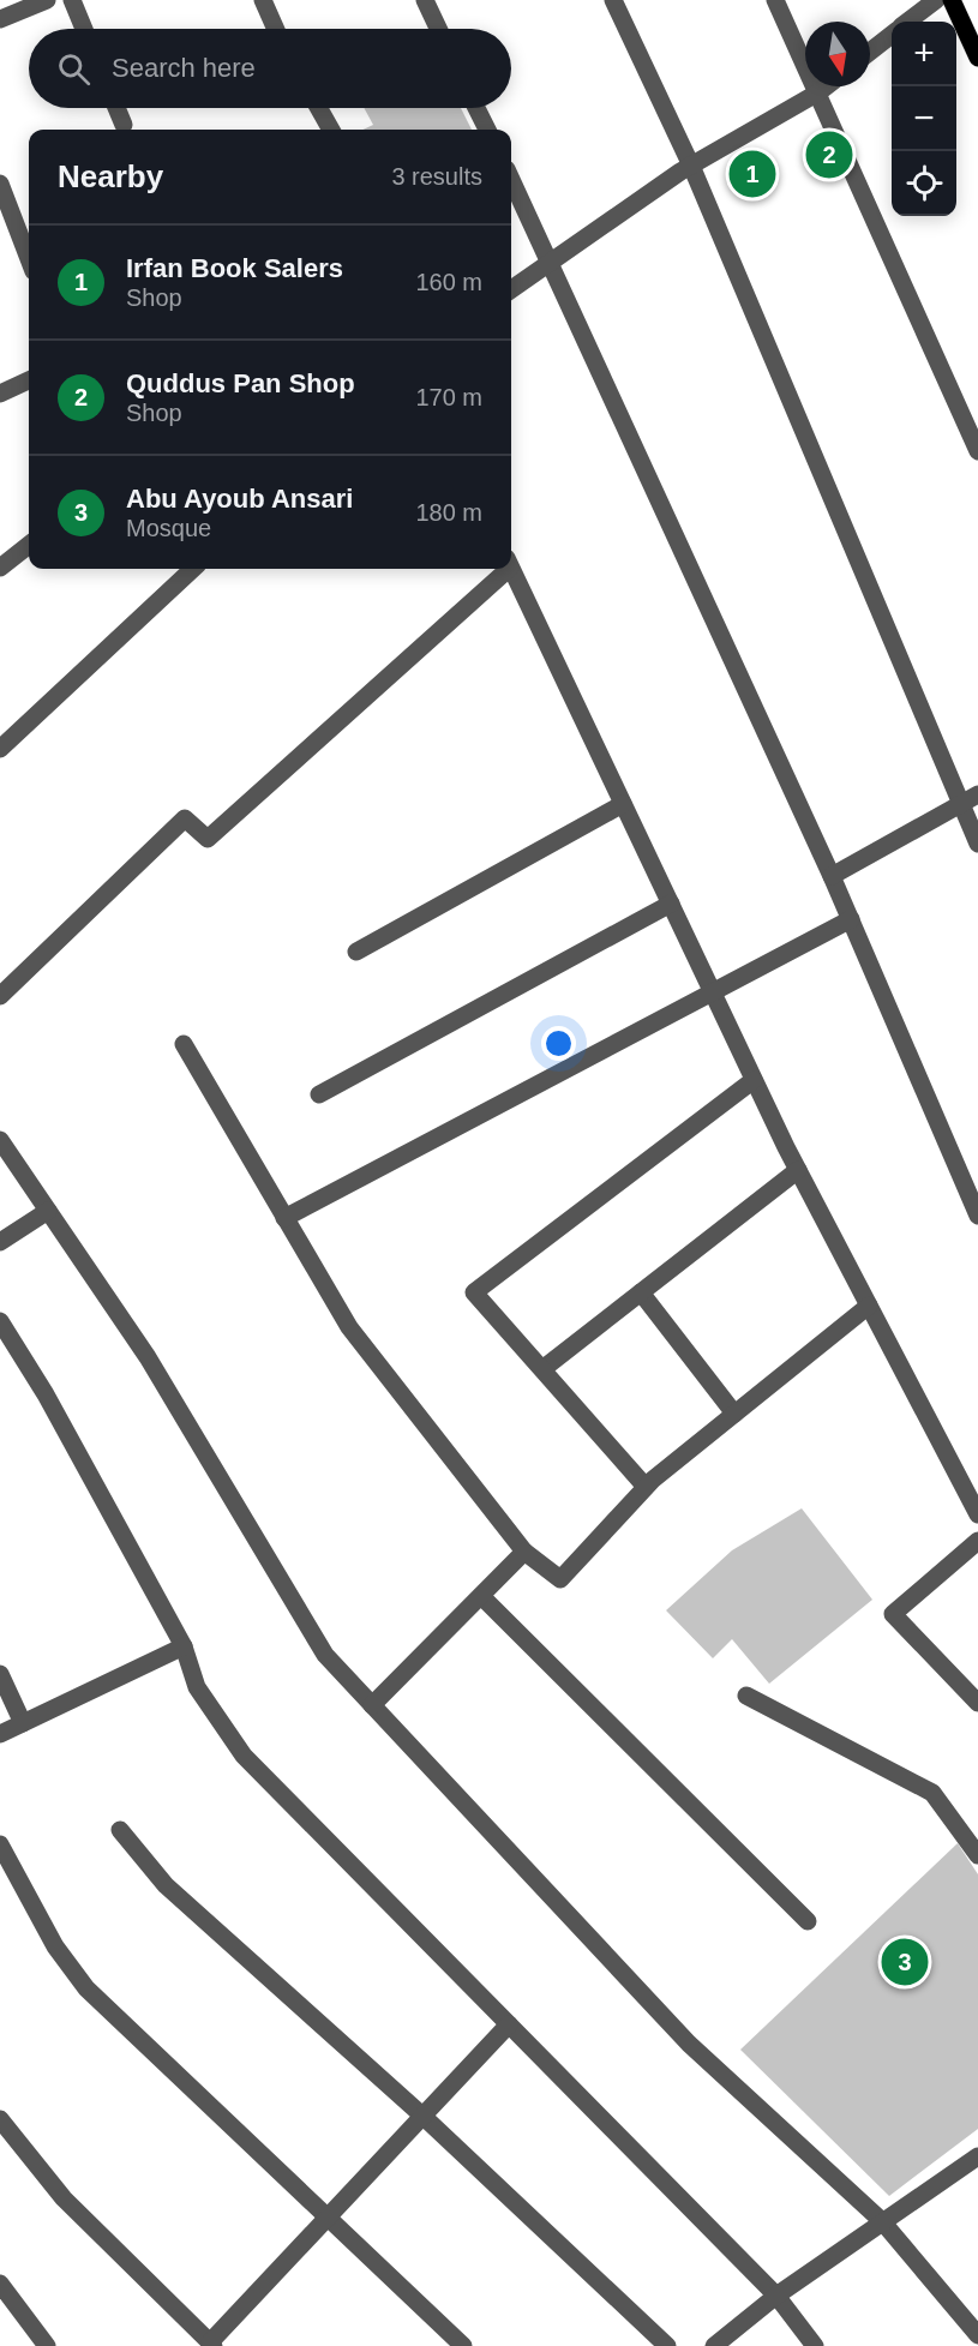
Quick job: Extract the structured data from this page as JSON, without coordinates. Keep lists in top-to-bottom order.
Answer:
{
  "north": "bottom",
  "page": {
    "map_buttons": ["+", "−"],
    "search": "Search here",
    "pins": ["2", "1", "3"],
    "heading": ["Nearby", "3 results"],
    "list": [
      {
        "mark": "1",
        "name": "Irfan Book Salers",
        "note": "Shop",
        "value": "160 m"
      },
      {
        "mark": "2",
        "name": "Quddus Pan Shop",
        "note": "Shop",
        "value": "170 m"
      },
      {
        "mark": "3",
        "name": "Abu Ayoub Ansari",
        "note": "Mosque",
        "value": "180 m"
      }
    ]
  }
}
